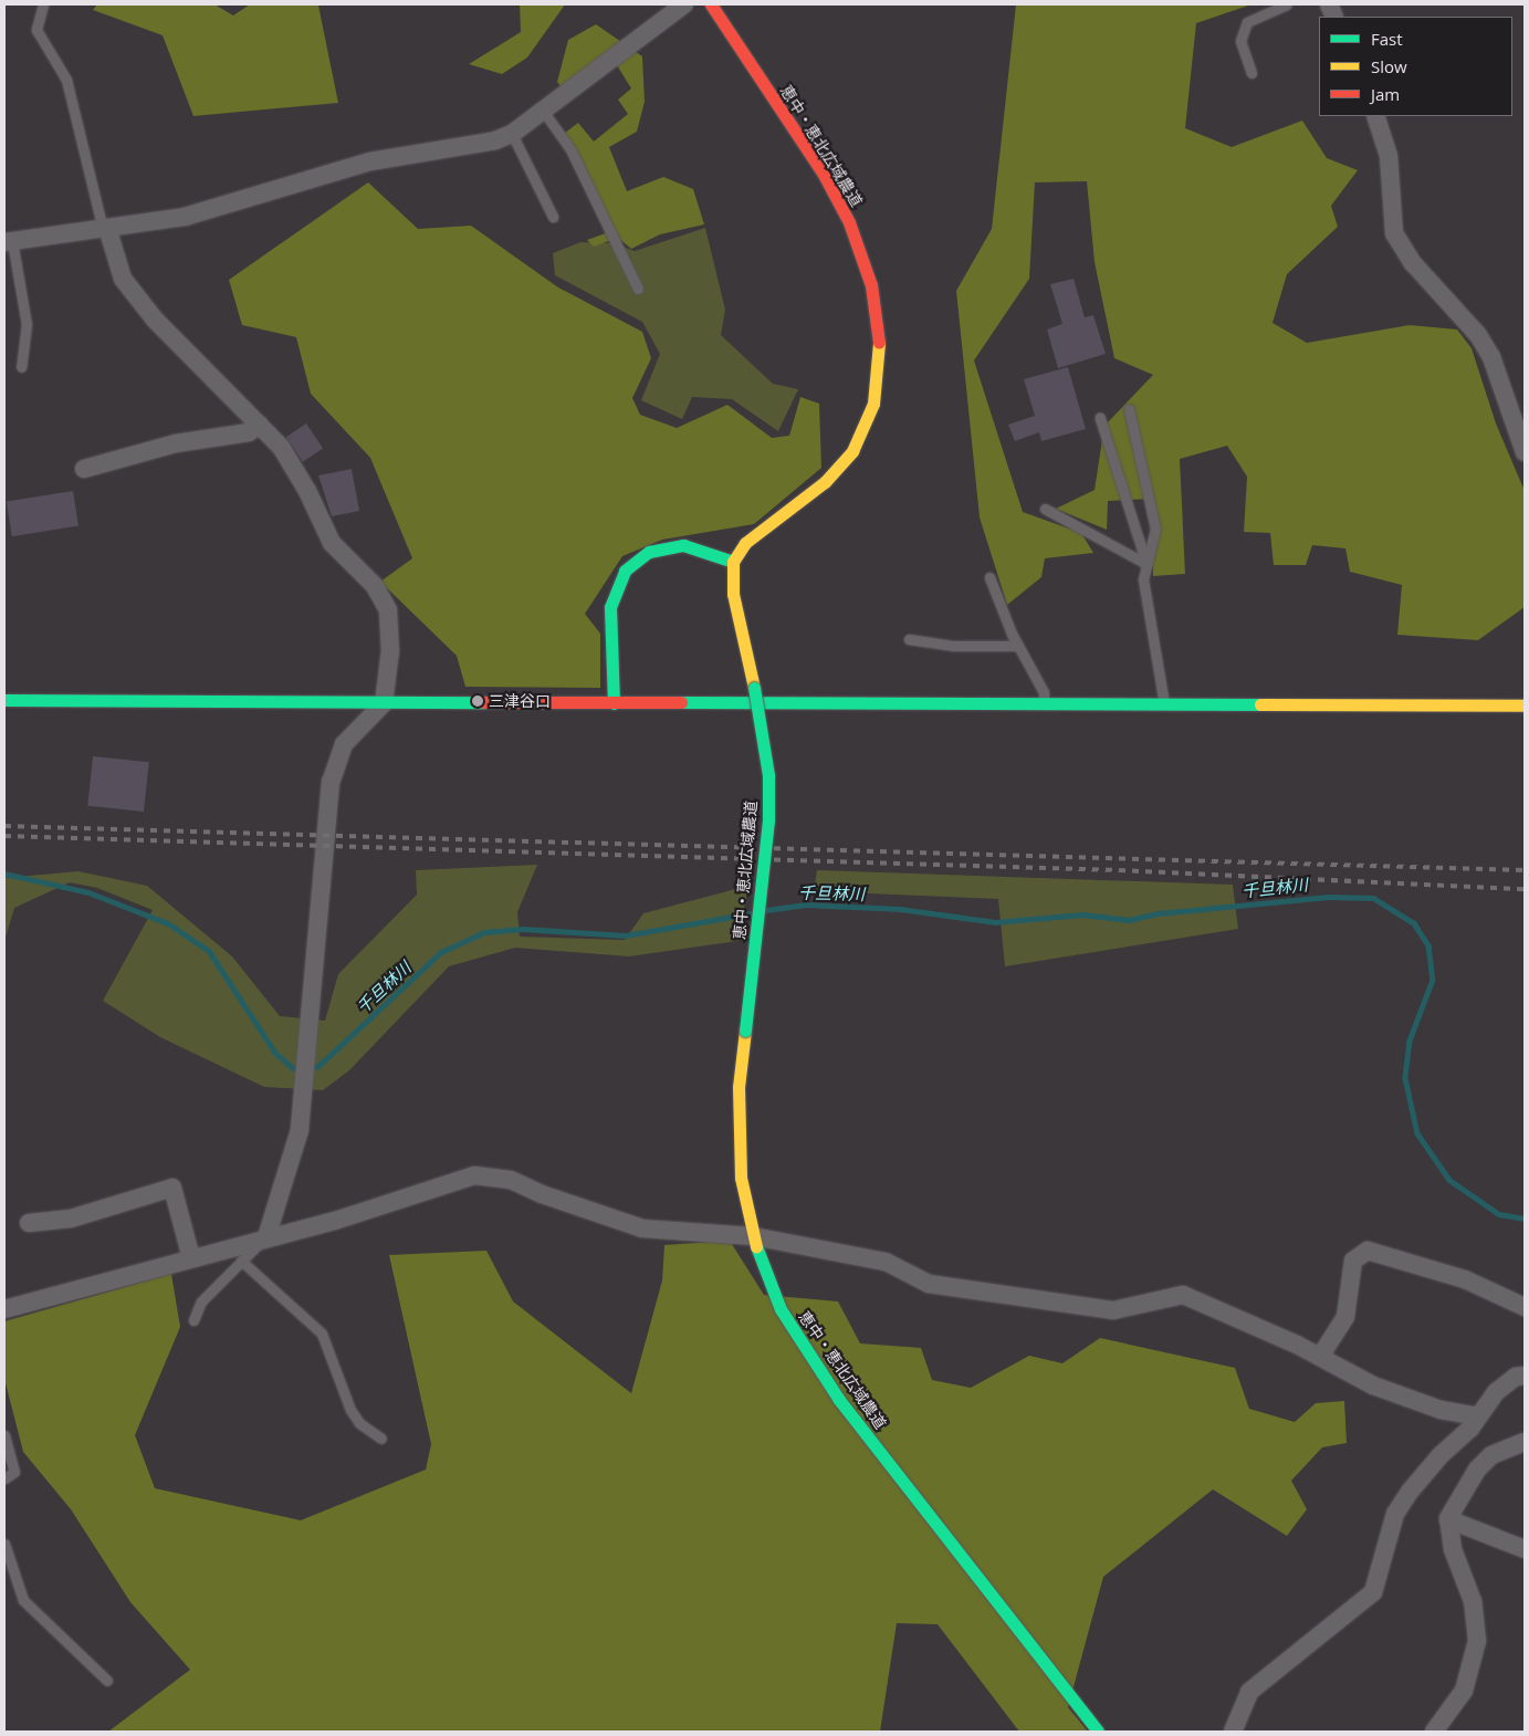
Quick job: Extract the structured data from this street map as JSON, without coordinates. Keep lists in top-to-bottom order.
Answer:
{
  "streets": {
    "street": ["恵中・恵北広域農道"]
  },
  "water": ["千旦林川"],
  "places": ["三津谷口"],
  "legend": ["Fast", "Slow", "Jam"]
}
